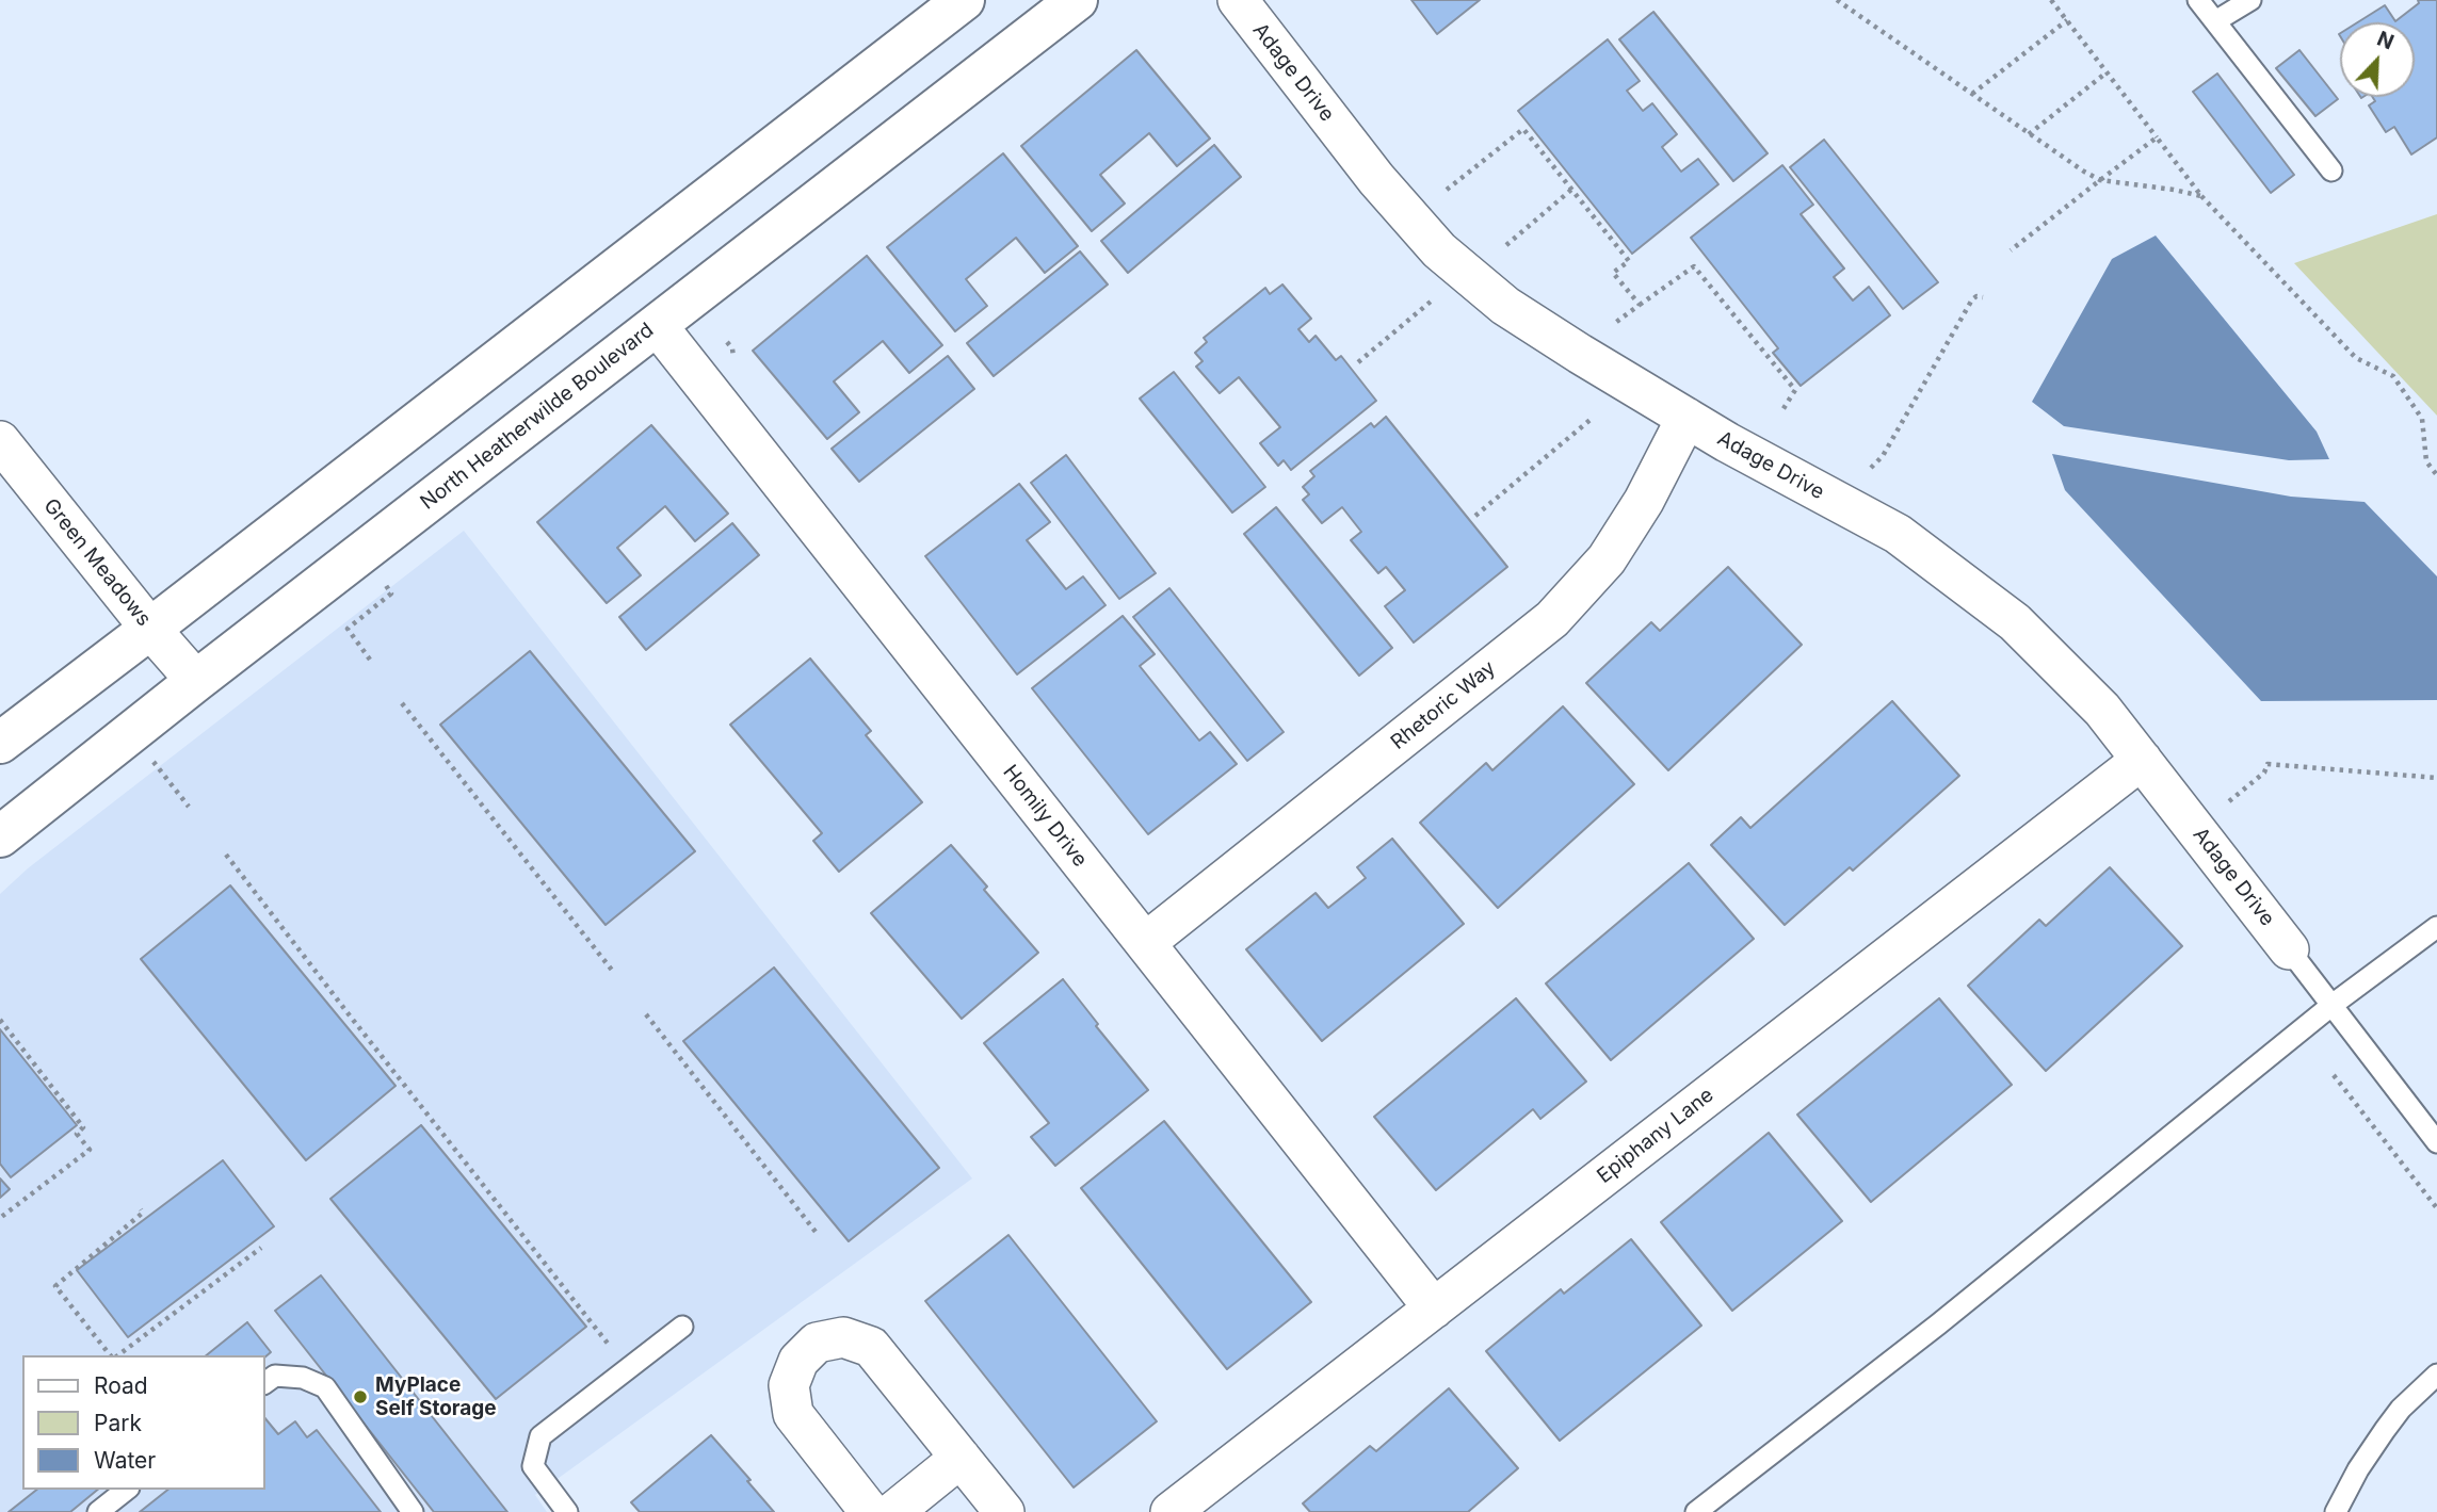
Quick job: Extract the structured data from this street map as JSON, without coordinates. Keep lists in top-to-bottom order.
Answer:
{
  "streets": {
    "main road": ["North Heatherwilde Boulevard"],
    "street": [
      "Adage Drive",
      "Green Meadows",
      "Rhetoric Way",
      "Homily Drive",
      "Epiphany Lane"
    ]
  },
  "crossings": [
    ["Adage Drive", "Rhetoric Way"],
    ["Adage Drive", "Epiphany Lane"],
    ["North Heatherwilde Boulevard", "Green Meadows"],
    ["North Heatherwilde Boulevard", "Homily Drive"],
    ["Rhetoric Way", "Homily Drive"],
    ["Homily Drive", "Epiphany Lane"]
  ],
  "places": ["MyPlace Self Storage"],
  "legend": ["Road", "Park", "Water"],
  "north": "top right"
}
